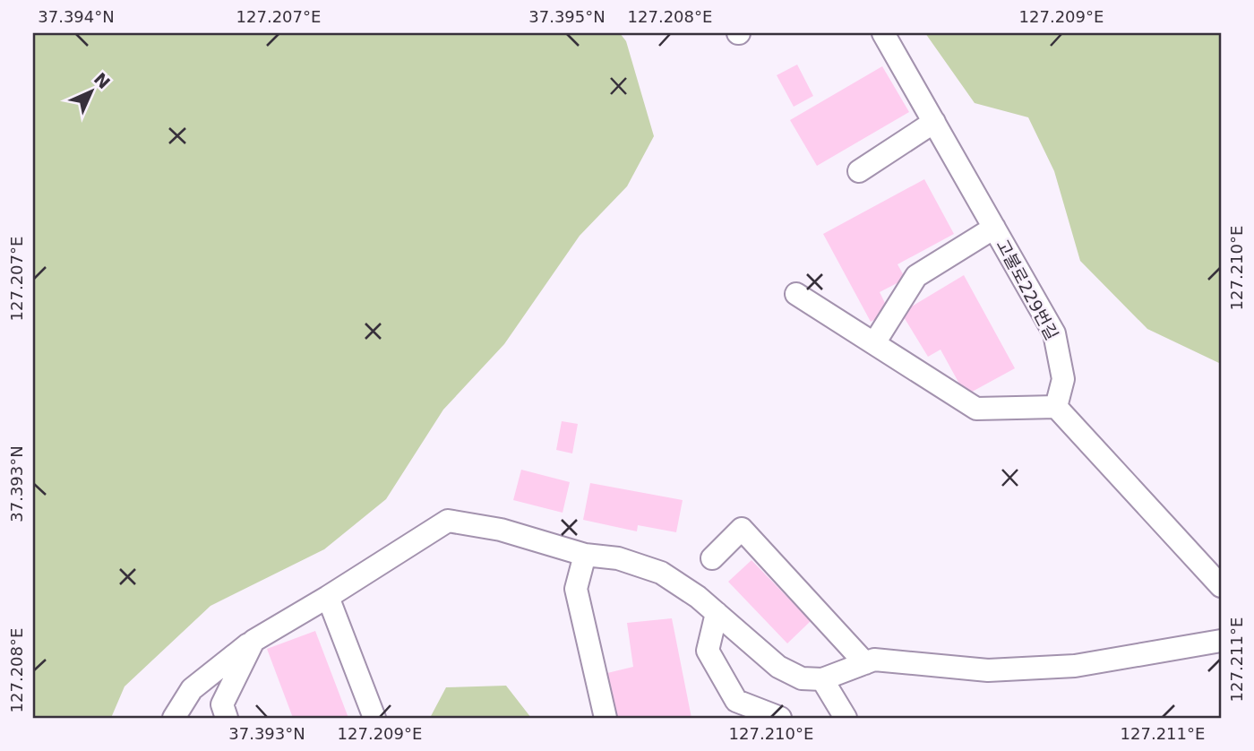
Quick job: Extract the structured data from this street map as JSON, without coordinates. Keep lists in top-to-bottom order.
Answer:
{
  "streets": {
    "street": ["고불로229번길"]
  },
  "north": "top right",
  "coordinates": [
    "37.394°N",
    "127.207°E",
    "37.395°N",
    "127.208°E",
    "127.209°E",
    "127.210°E",
    "37.393°N",
    "127.211°E"
  ]
}
